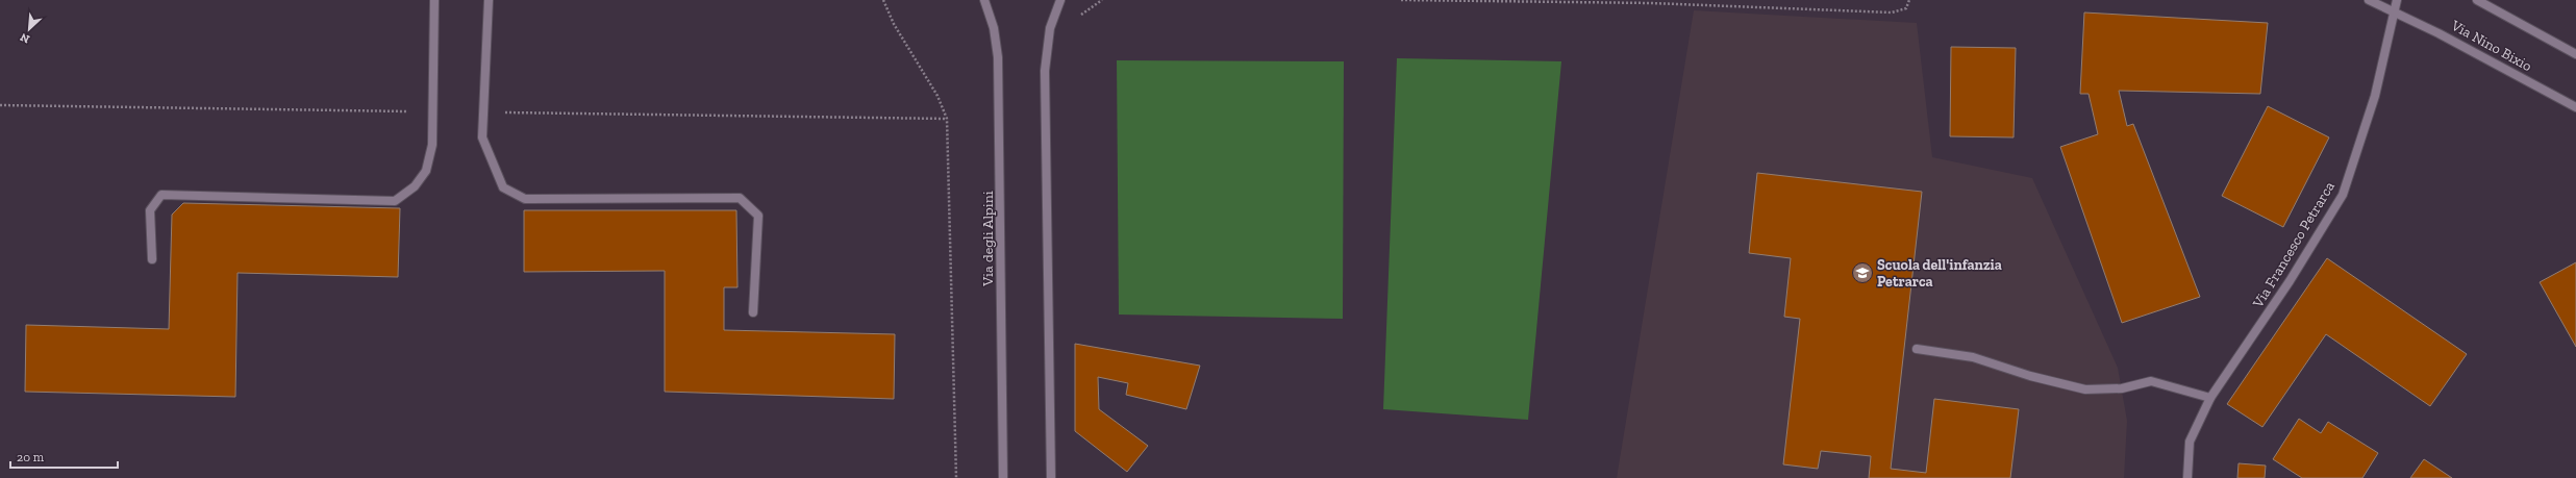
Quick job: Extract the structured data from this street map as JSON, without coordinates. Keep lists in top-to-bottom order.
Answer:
{
  "streets": {
    "street": ["Via Nino Bixio", "Via degli Alpini", "Via Francesco Petrarca"]
  },
  "crossings": [
    ["Via Nino Bixio", "Via Francesco Petrarca"]
  ],
  "places": {
    "school or university": ["Scuola dell'infanzia Petrarca"]
  },
  "scale_bar": "20 m",
  "north": "bottom left"
}
